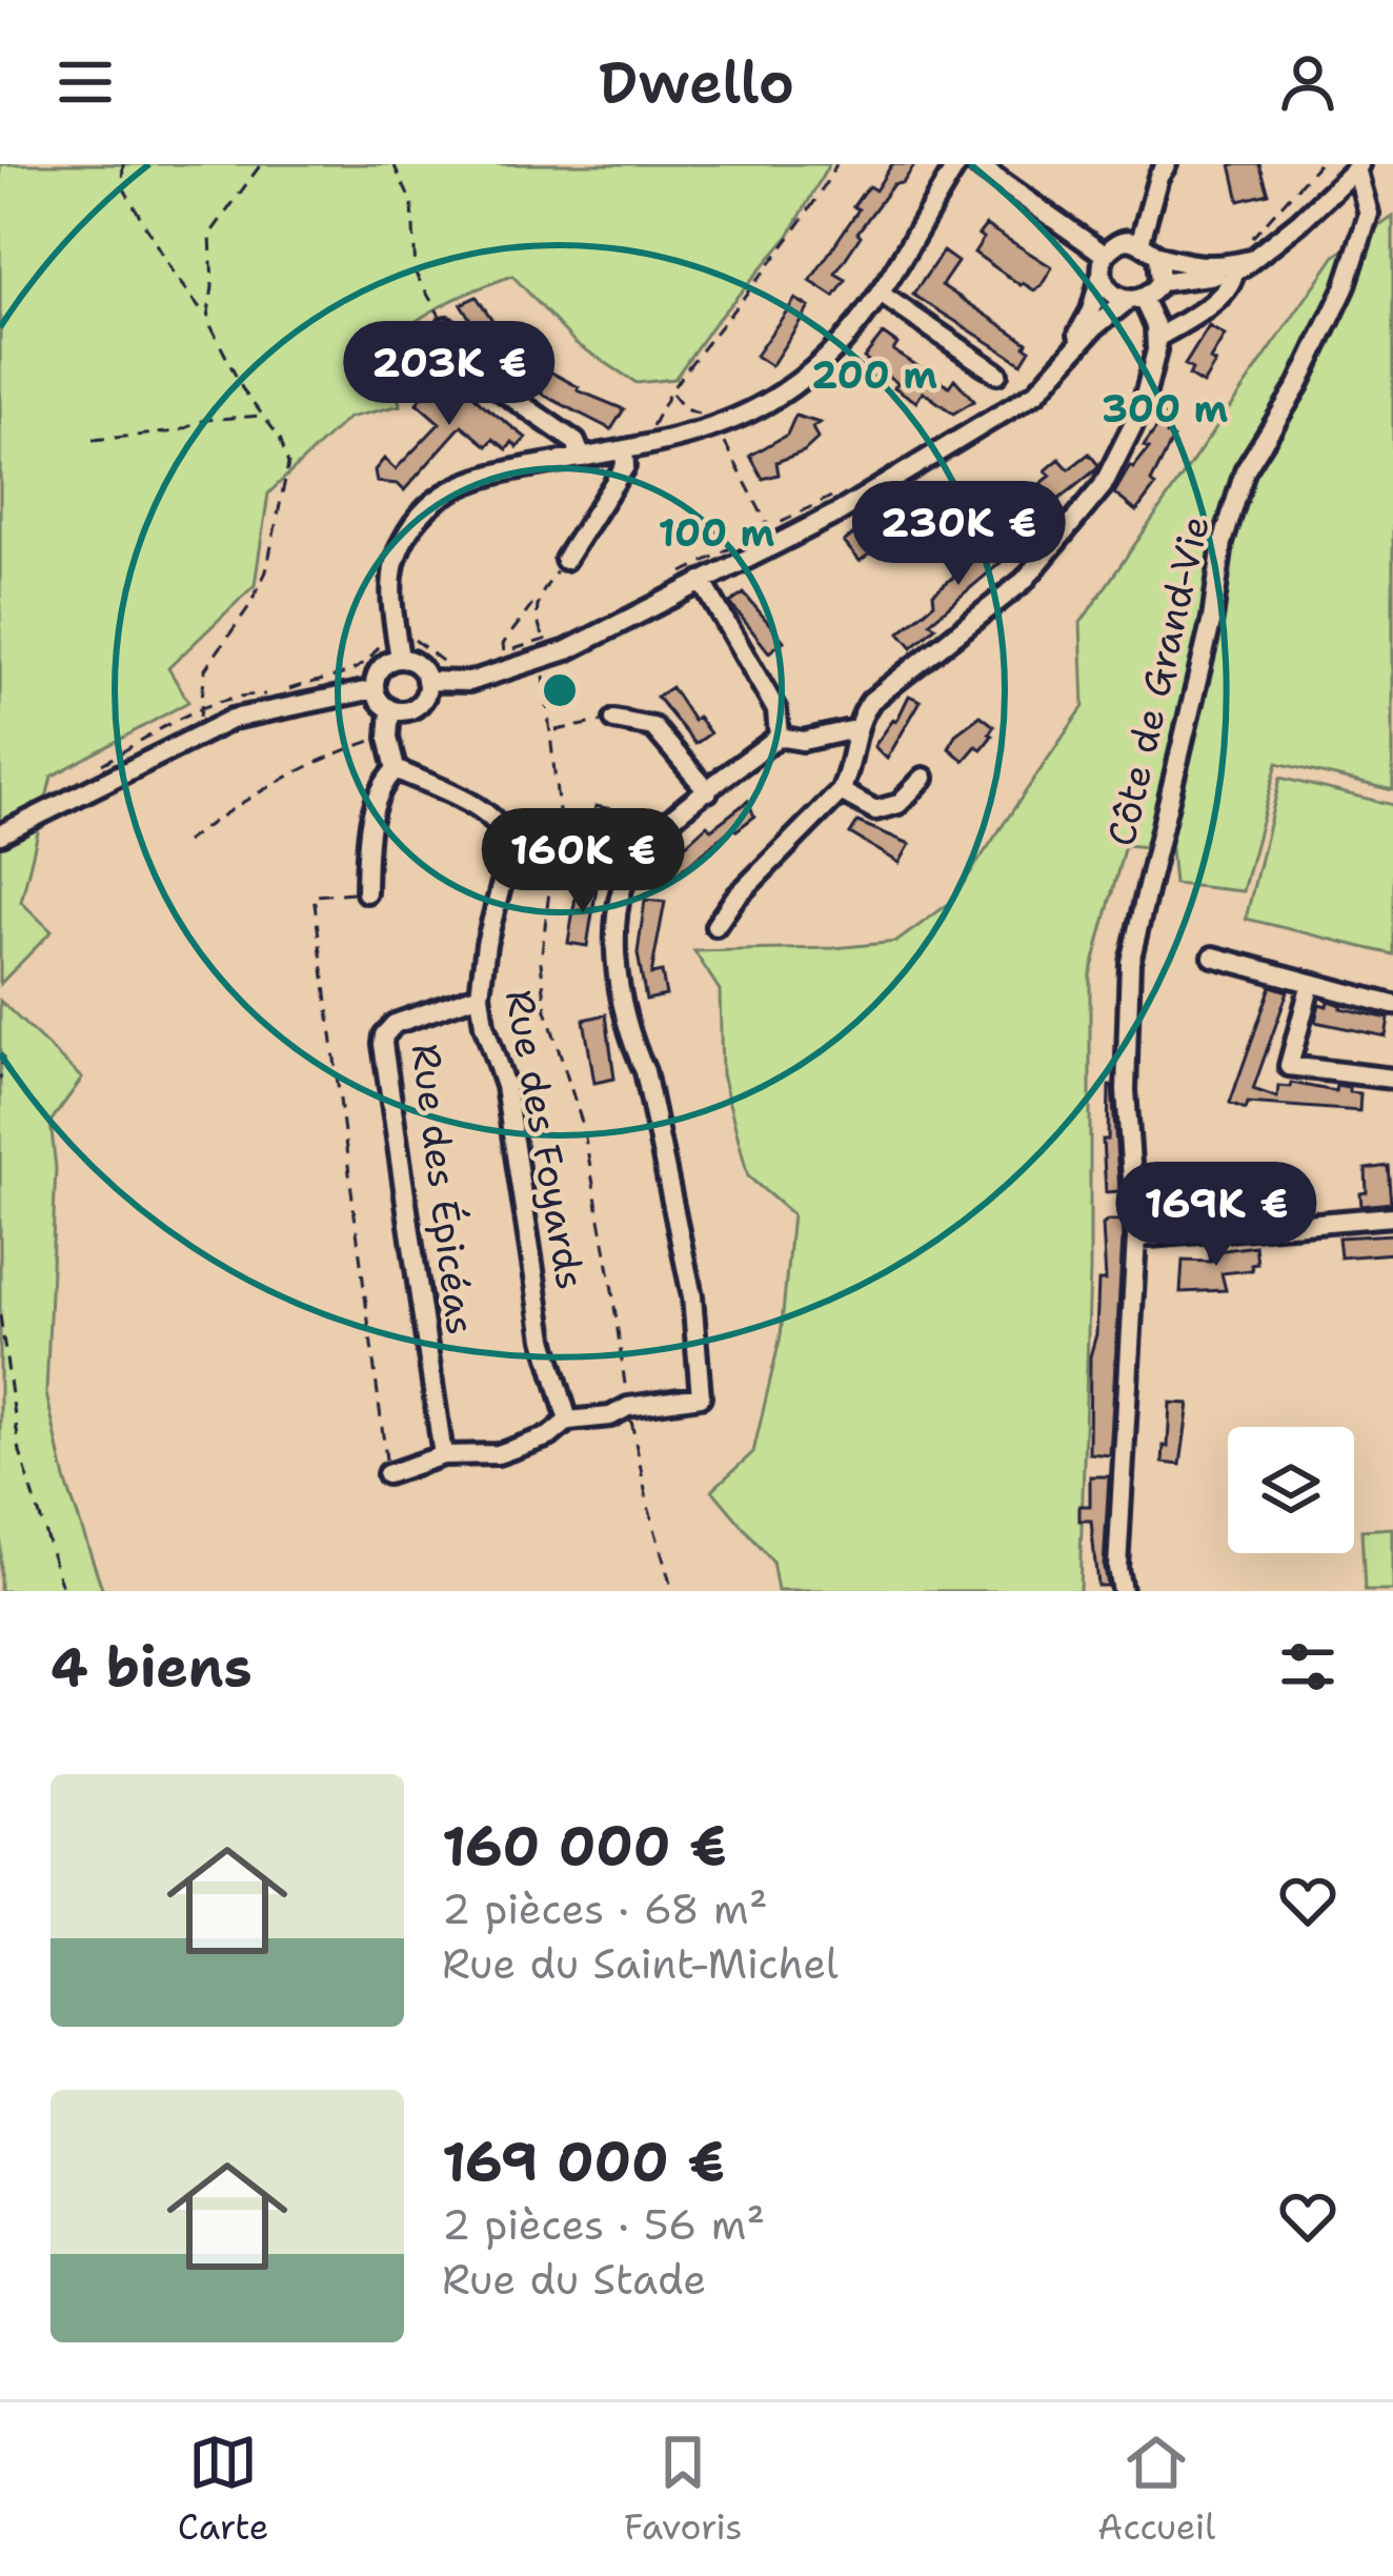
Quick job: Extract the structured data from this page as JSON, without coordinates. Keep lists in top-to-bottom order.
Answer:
{
  "streets": {
    "street": ["Côte de Grand-Vie", "Rue des Foyards", "Rue des Épicéas"]
  },
  "crossings": [
    ["Rue des Foyards", "Rue des Épicéas"]
  ],
  "page": {
    "header": "Dwello",
    "price": [
      "203K €",
      "230K €",
      "160K €",
      "169K €"
    ],
    "heading": "4 biens",
    "list": [
      {
        "name": "160 000 €",
        "note": "2 pièces · 68 m² · Rue du Saint-Michel"
      },
      {
        "name": "169 000 €",
        "note": "2 pièces · 56 m² · Rue du Stade"
      }
    ],
    "tabs": ["Carte", "Favoris", "Accueil"]
  },
  "rings": ["200 m", "300 m", "100 m"]
}
